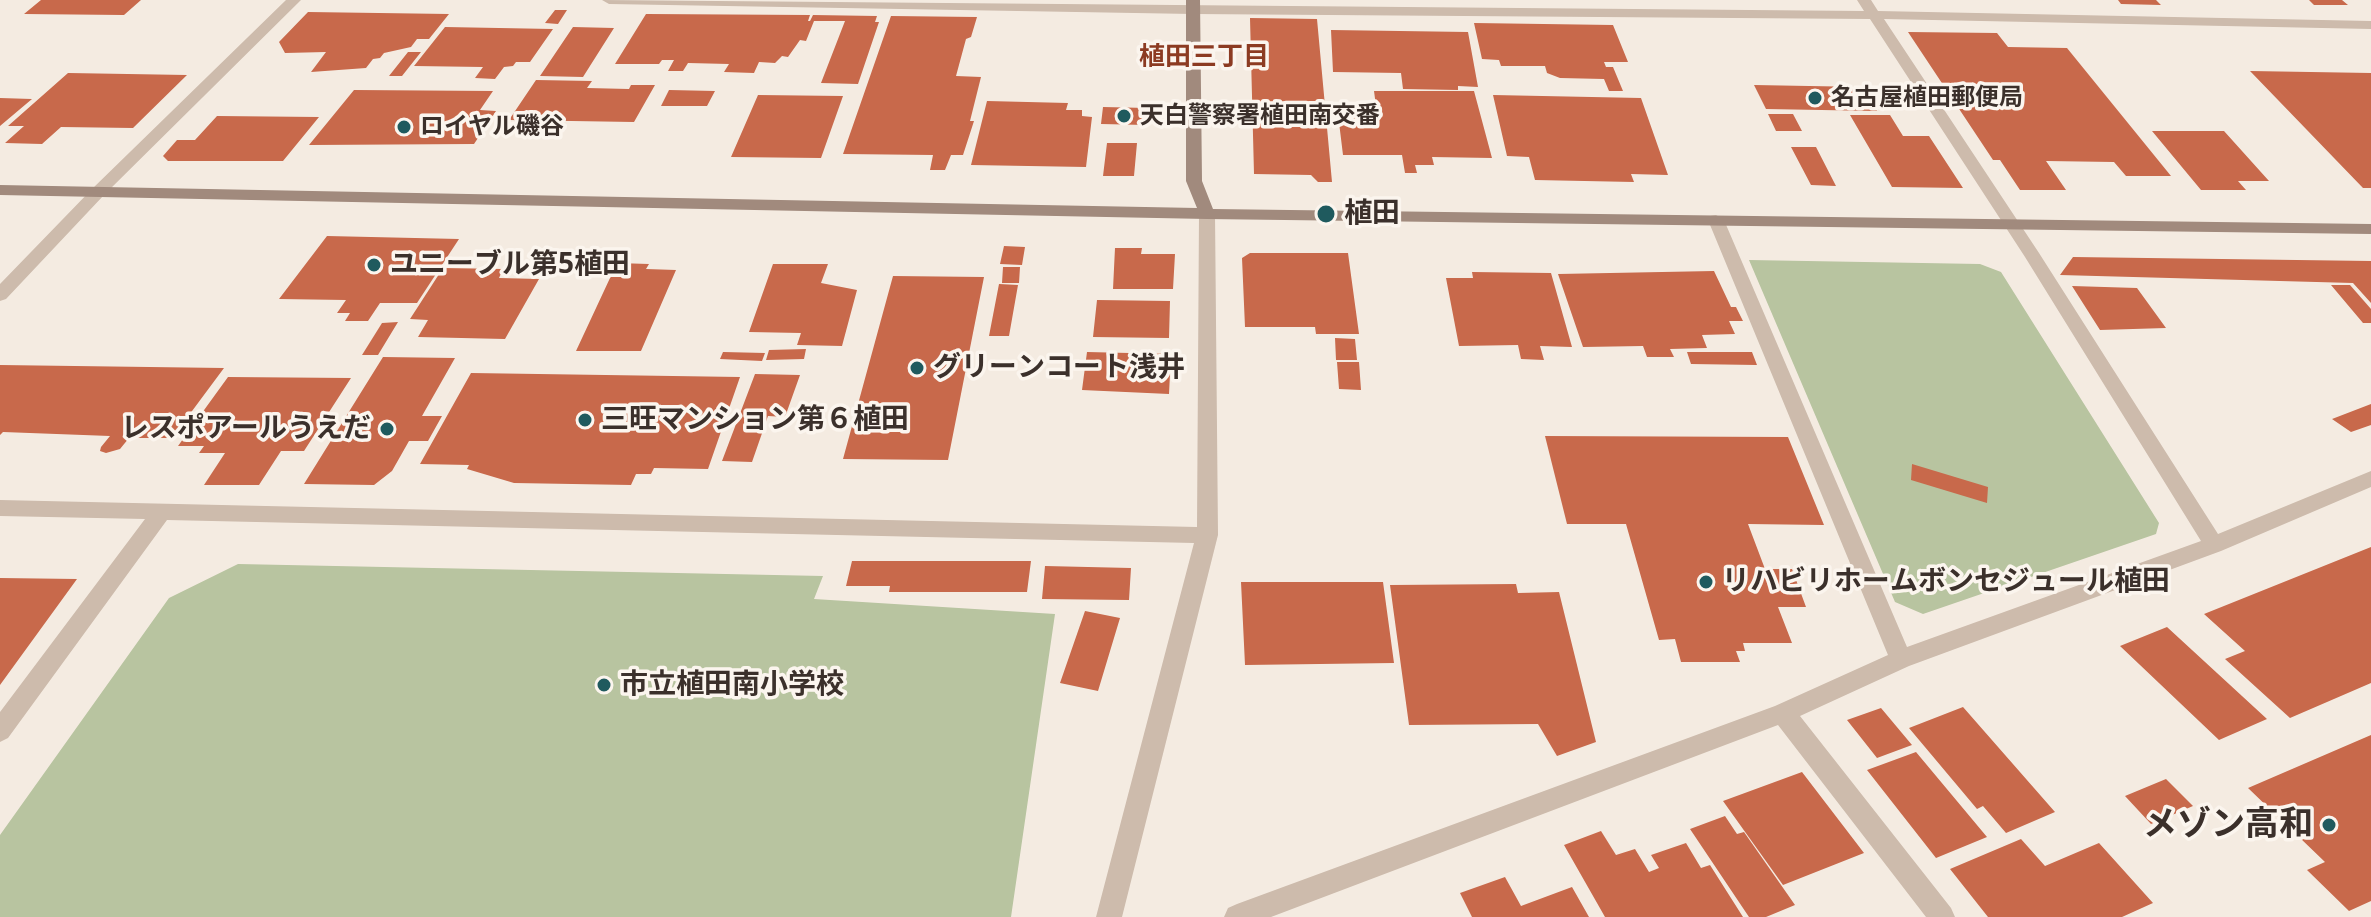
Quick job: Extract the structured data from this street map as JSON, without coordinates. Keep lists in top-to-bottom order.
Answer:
{
  "districts": ["植田三丁目"],
  "places": [
    "名古屋植田郵便局",
    "天白警察署植田南交番",
    "ロイヤル磯谷",
    "植田",
    "ユニーブル第5植田",
    "グリーンコート浅井",
    "三旺マンション第６植田",
    "レスポアールうえだ",
    "リハビリホームボンセジュール植田",
    "市立植田南小学校",
    "メゾン高和"
  ]
}
